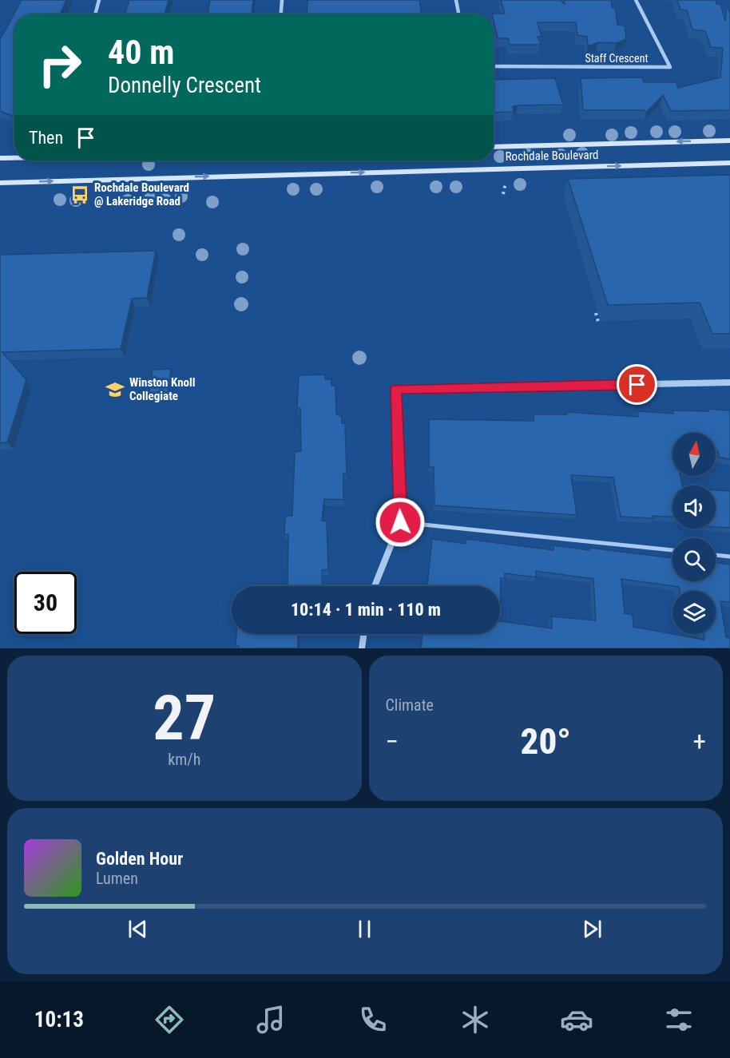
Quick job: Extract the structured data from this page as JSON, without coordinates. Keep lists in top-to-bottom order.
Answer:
{
  "streets": {
    "main road": ["Rochdale Boulevard"],
    "street": ["Staff Crescent"]
  },
  "places": {
    "bus stop": ["Rochdale Boulevard @ Lakeridge Road"],
    "school or university": ["Winston Knoll Collegiate"]
  },
  "north": "top",
  "page": {
    "turn": ["40 m", "Donnelly Crescent"],
    "then": "Then",
    "limit": "30",
    "trip": "10:14 · 1 min · 110 m",
    "tile": [
      ["27", "km/h"],
      "Climate"
    ],
    "heat": ["−", "20°", "+"],
    "song": ["Golden Hour", "Lumen"],
    "tabs": "10:13"
  }
}
